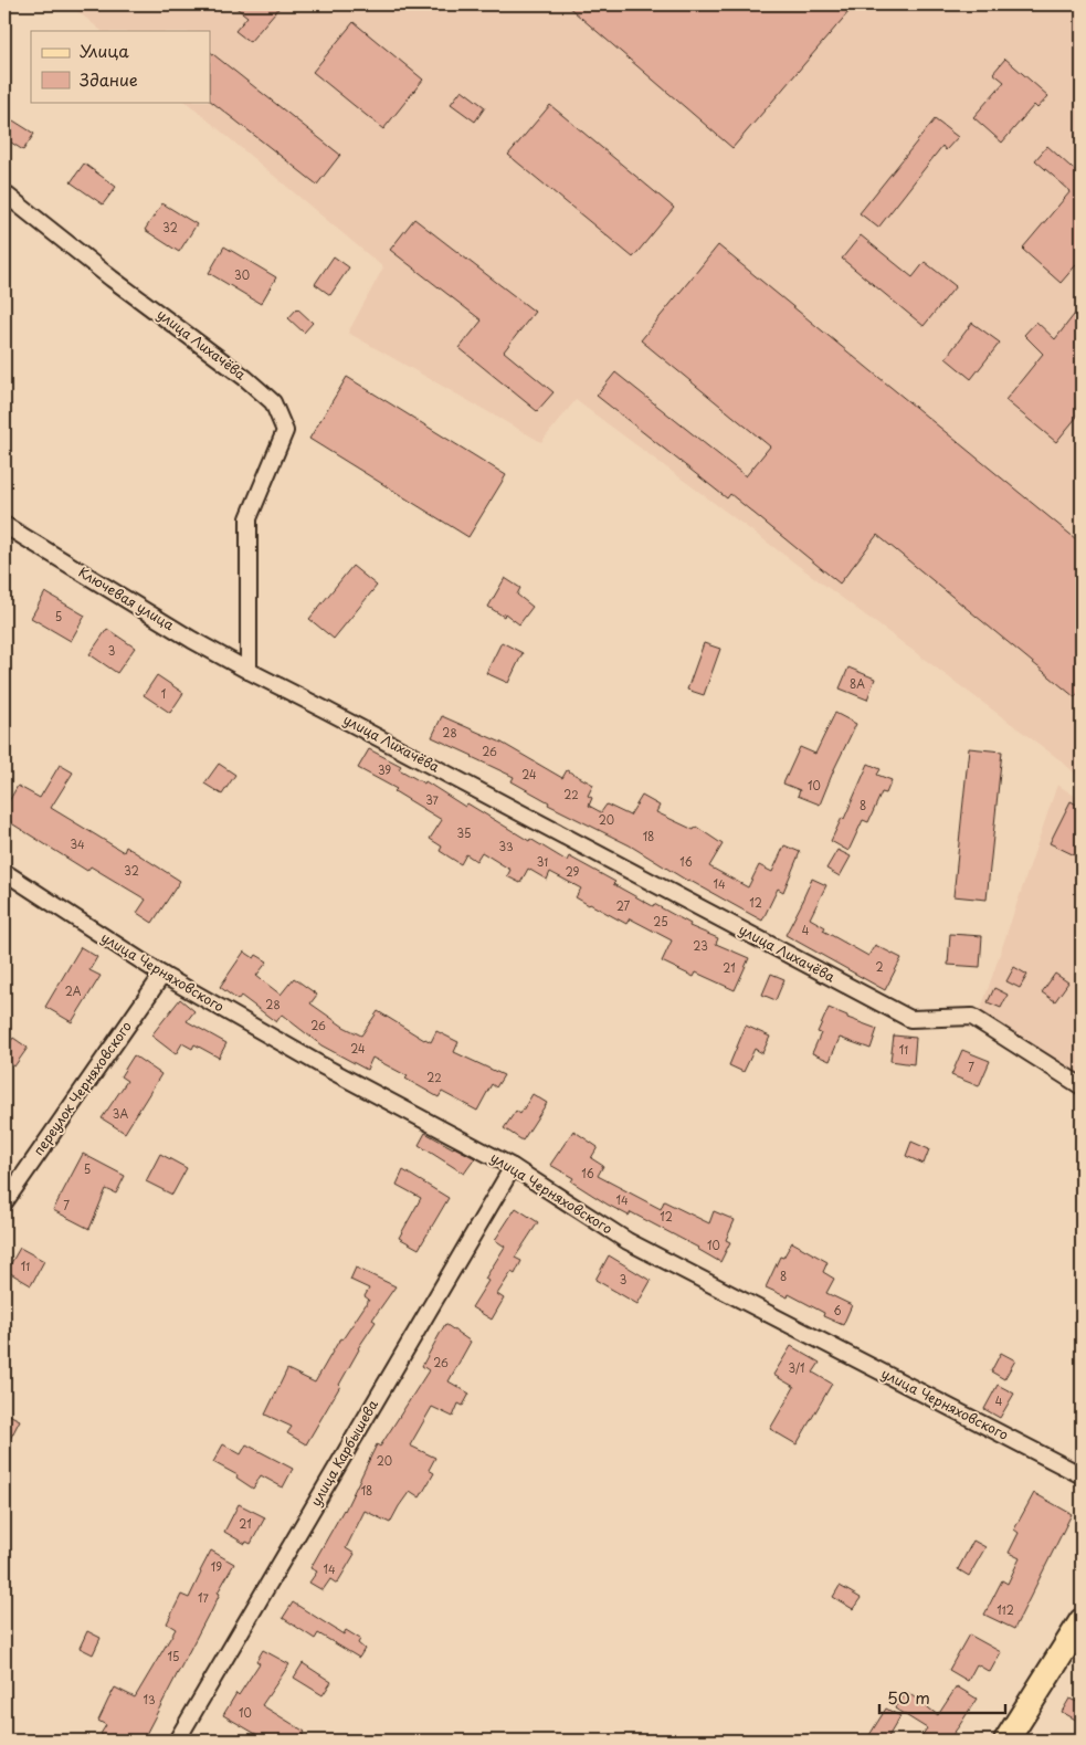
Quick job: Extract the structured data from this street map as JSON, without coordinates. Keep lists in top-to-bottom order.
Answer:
{
  "streets": {
    "street": [
      "улица Лихачёва",
      "Ключевая улица",
      "улица Черняховского",
      "переулок Черняховского",
      "улица Карбышева"
    ]
  },
  "crossings": [
    ["улица Лихачёва", "Ключевая улица"],
    ["улица Черняховского", "переулок Черняховского"],
    ["улица Черняховского", "улица Карбышева"]
  ],
  "house_numbers": [
    "32",
    "30",
    "5",
    "3",
    "8А",
    "1",
    "28",
    "26",
    "39",
    "24",
    "10",
    "22",
    "37",
    "8",
    "20",
    "35",
    "18",
    "34",
    "33",
    "31",
    "16",
    "32",
    "29",
    "14",
    "12",
    "27",
    "25",
    "4",
    "23",
    "2",
    "21",
    "2А",
    "28",
    "26",
    "24",
    "11",
    "7",
    "22",
    "3А",
    "5",
    "16",
    "14",
    "7",
    "12",
    "10",
    "11",
    "8",
    "3",
    "6",
    "26",
    "3/1",
    "4",
    "20",
    "18",
    "21",
    "19",
    "14",
    "17",
    "112",
    "15",
    "13",
    "10"
  ],
  "legend": ["Улица", "Здание"],
  "scale_bar": "50 m"
}
